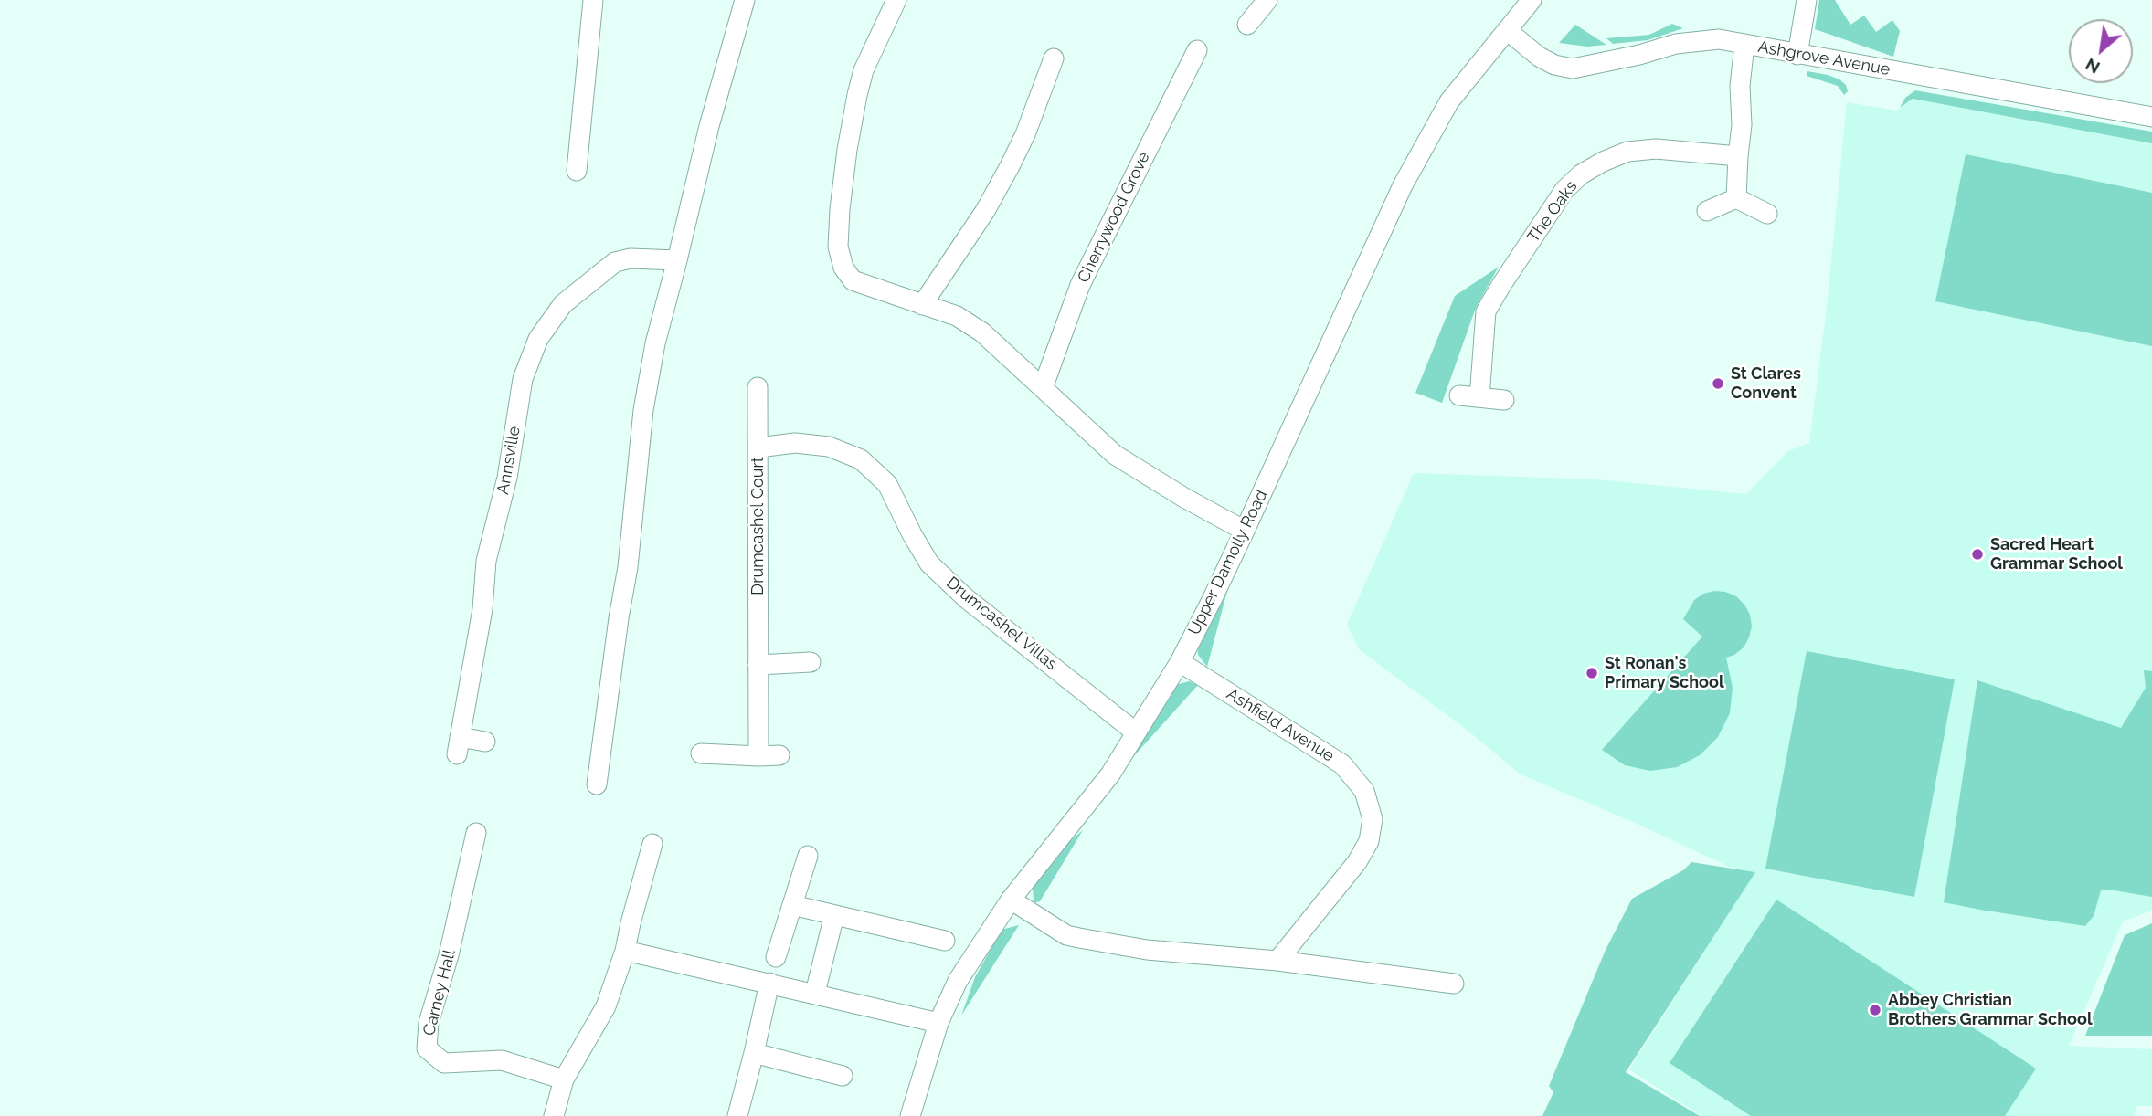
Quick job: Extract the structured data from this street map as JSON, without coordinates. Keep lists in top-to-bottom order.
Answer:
{
  "streets": {
    "street": [
      "Ashgrove Avenue",
      "The Oaks",
      "Cherrywood Grove",
      "Annsville",
      "Drumcashel Court",
      "Upper Damolly Road",
      "Drumcashel Villas",
      "Ashfield Avenue",
      "Carney Hall"
    ]
  },
  "crossings": [
    ["Ashgrove Avenue", "Upper Damolly Road"],
    ["Drumcashel Court", "Drumcashel Villas"],
    ["Upper Damolly Road", "Drumcashel Villas"],
    ["Upper Damolly Road", "Ashfield Avenue"]
  ],
  "places": [
    "St Clares Convent",
    "Sacred Heart Grammar School",
    "St Ronan's Primary School",
    "Abbey Christian Brothers Grammar School"
  ],
  "north": "bottom left"
}
